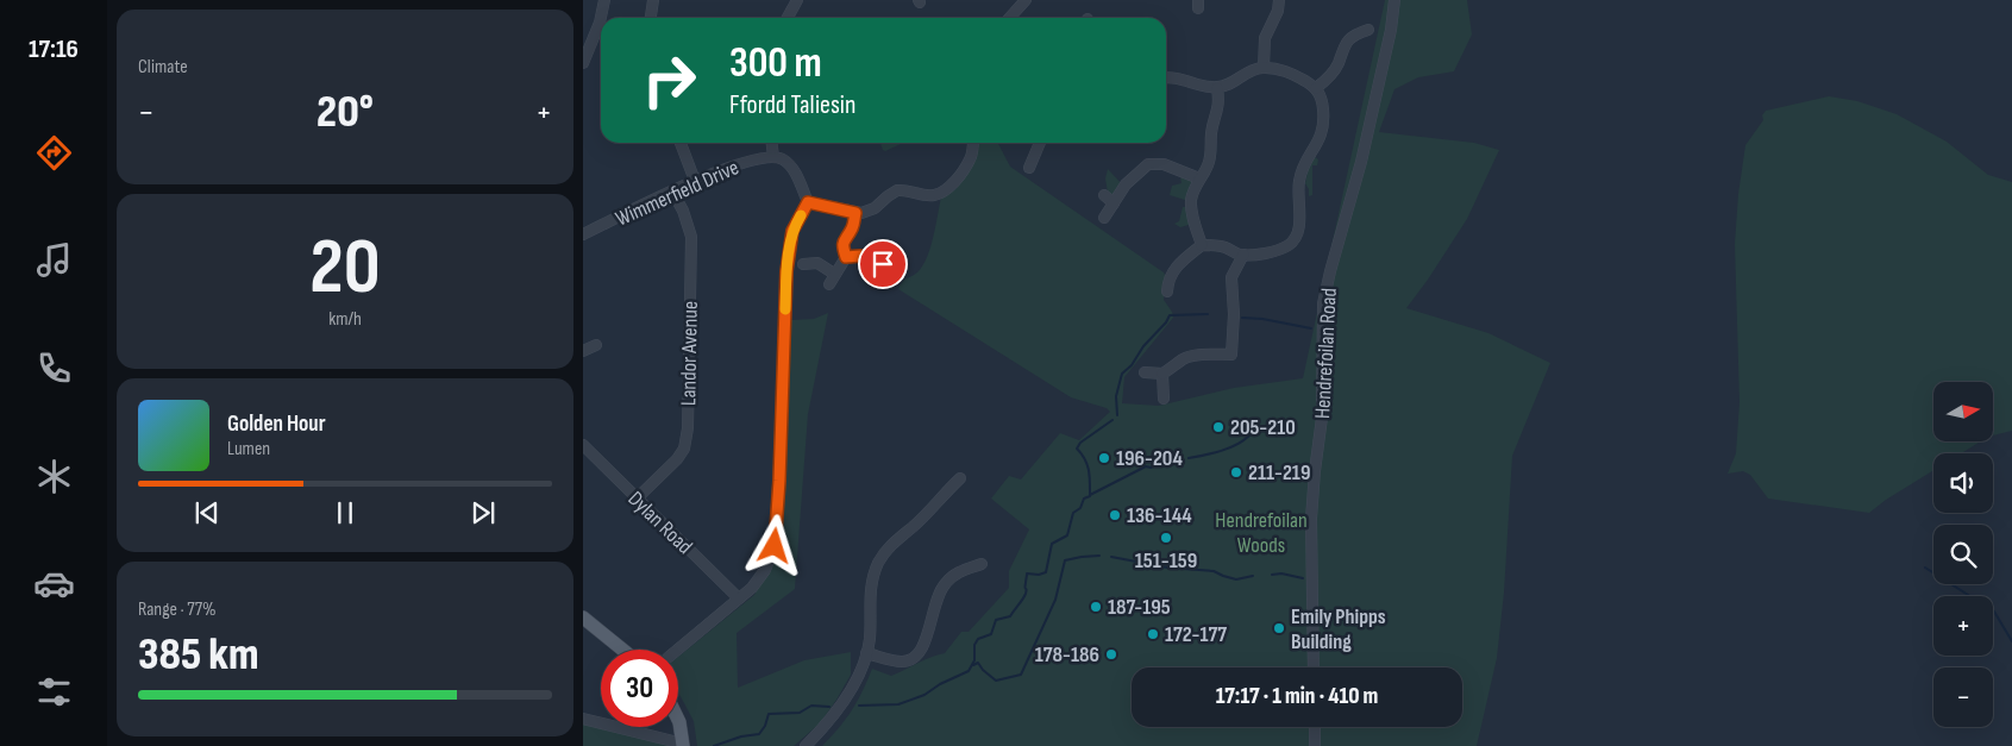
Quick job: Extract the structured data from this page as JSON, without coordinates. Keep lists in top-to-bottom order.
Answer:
{
  "streets": {
    "street": [
      "Wimmerfield Drive",
      "Landor Avenue",
      "Hendrefoilan Road",
      "Dylan Road"
    ]
  },
  "crossings": [
    ["Wimmerfield Drive", "Landor Avenue"],
    ["Landor Avenue", "Dylan Road"]
  ],
  "parks": ["Hendrefoilan Woods"],
  "places": [
    "205-210",
    "196-204",
    "211-219",
    "136-144",
    "151-159",
    "187-195",
    "Emily Phipps Building",
    "172-177",
    "178-186"
  ],
  "north": "right",
  "page": {
    "tabs": "17:16",
    "tile": [
      "Climate",
      ["20", "km/h"],
      ["Range · 77%", "385 km"]
    ],
    "turn": ["300 m", "Ffordd Taliesin"],
    "heat": ["−", "20°", "+"],
    "map_buttons": ["+", "−"],
    "song": ["Golden Hour", "Lumen"],
    "limit": "30",
    "trip": "17:17 · 1 min · 410 m"
  }
}
